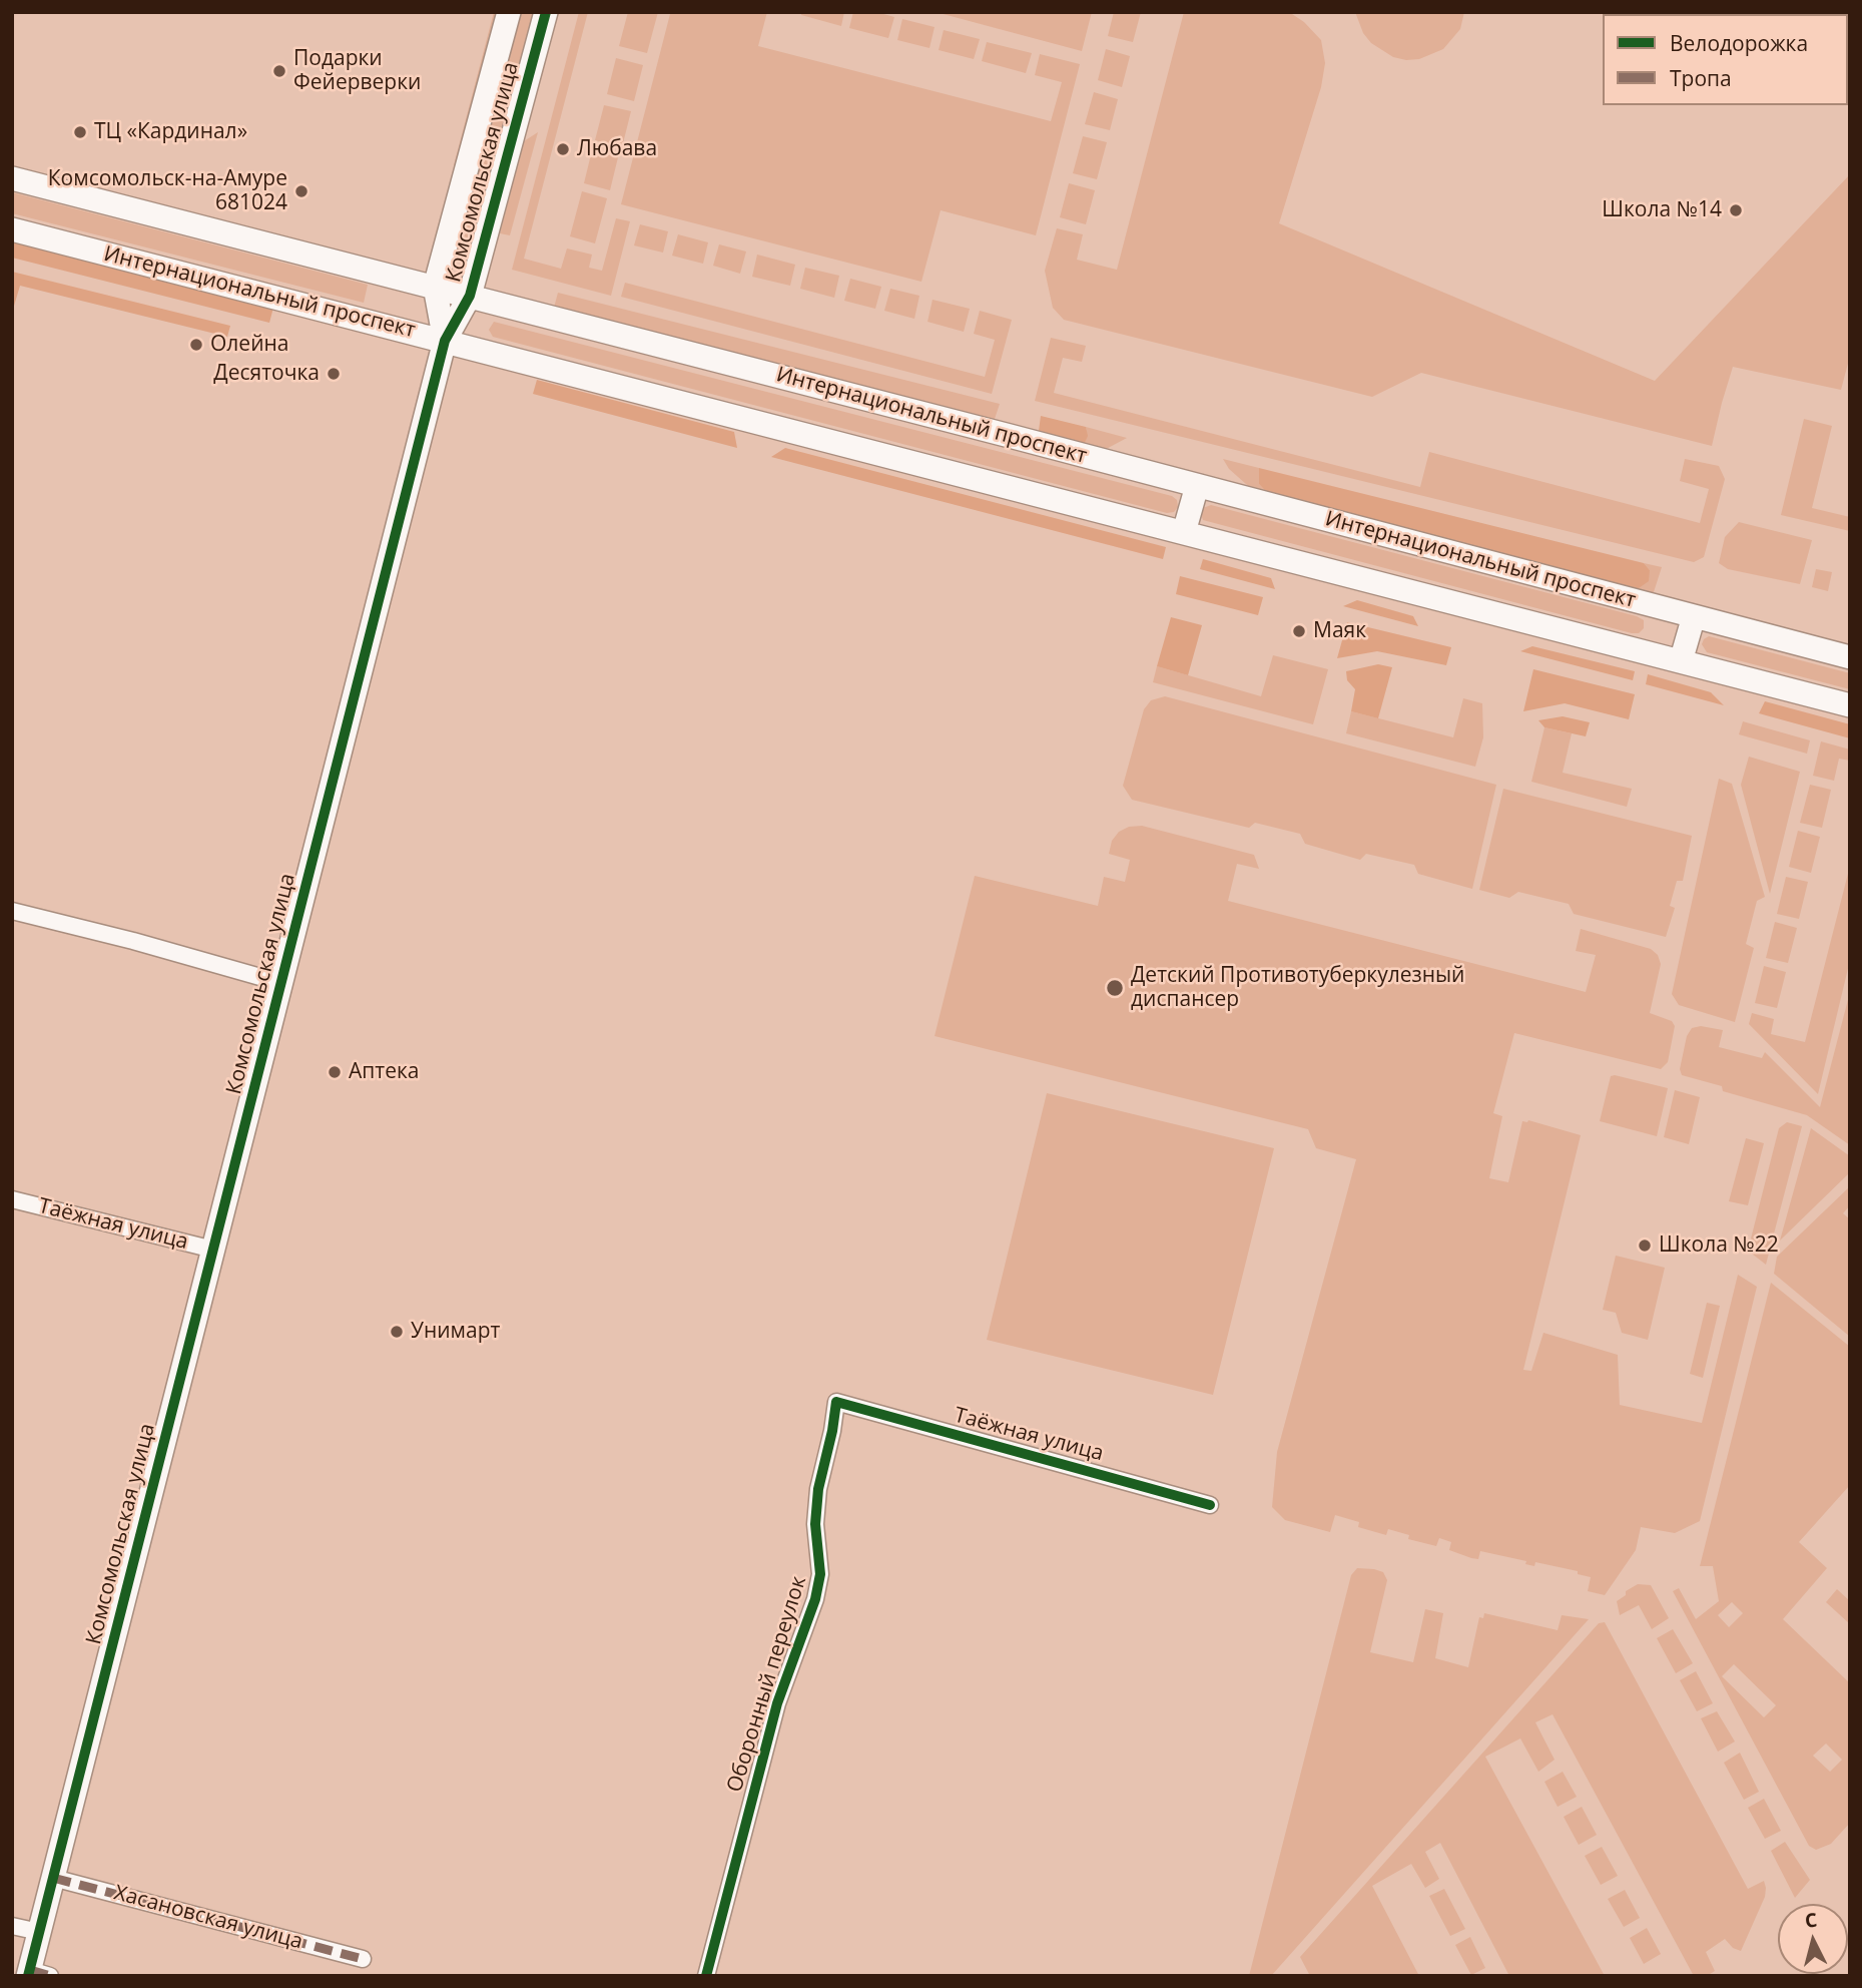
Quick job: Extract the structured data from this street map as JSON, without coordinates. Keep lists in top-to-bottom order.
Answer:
{
  "streets": {
    "main road": ["Комсомольская улица", "Интернациональный проспект"],
    "street": ["Таёжная улица", "Оборонный переулок", "Хасановская улица"]
  },
  "crossings": [
    ["Комсомольская улица", "Интернациональный проспект"],
    ["Комсомольская улица", "Таёжная улица"],
    ["Комсомольская улица", "Хасановская улица"],
    ["Таёжная улица", "Оборонный переулок"]
  ],
  "places": [
    "Подарки Фейерверки",
    "ТЦ «Кардинал»",
    "Любава",
    "Комсомольск-на-Амуре 681024",
    "Школа №14",
    "Олейна",
    "Десяточка",
    "Маяк",
    "Детский Противотуберкулезный диспансер",
    "Аптека",
    "Школа №22",
    "Унимарт"
  ],
  "legend": ["Велодорожка", "Тропа"],
  "north": "top"
}
